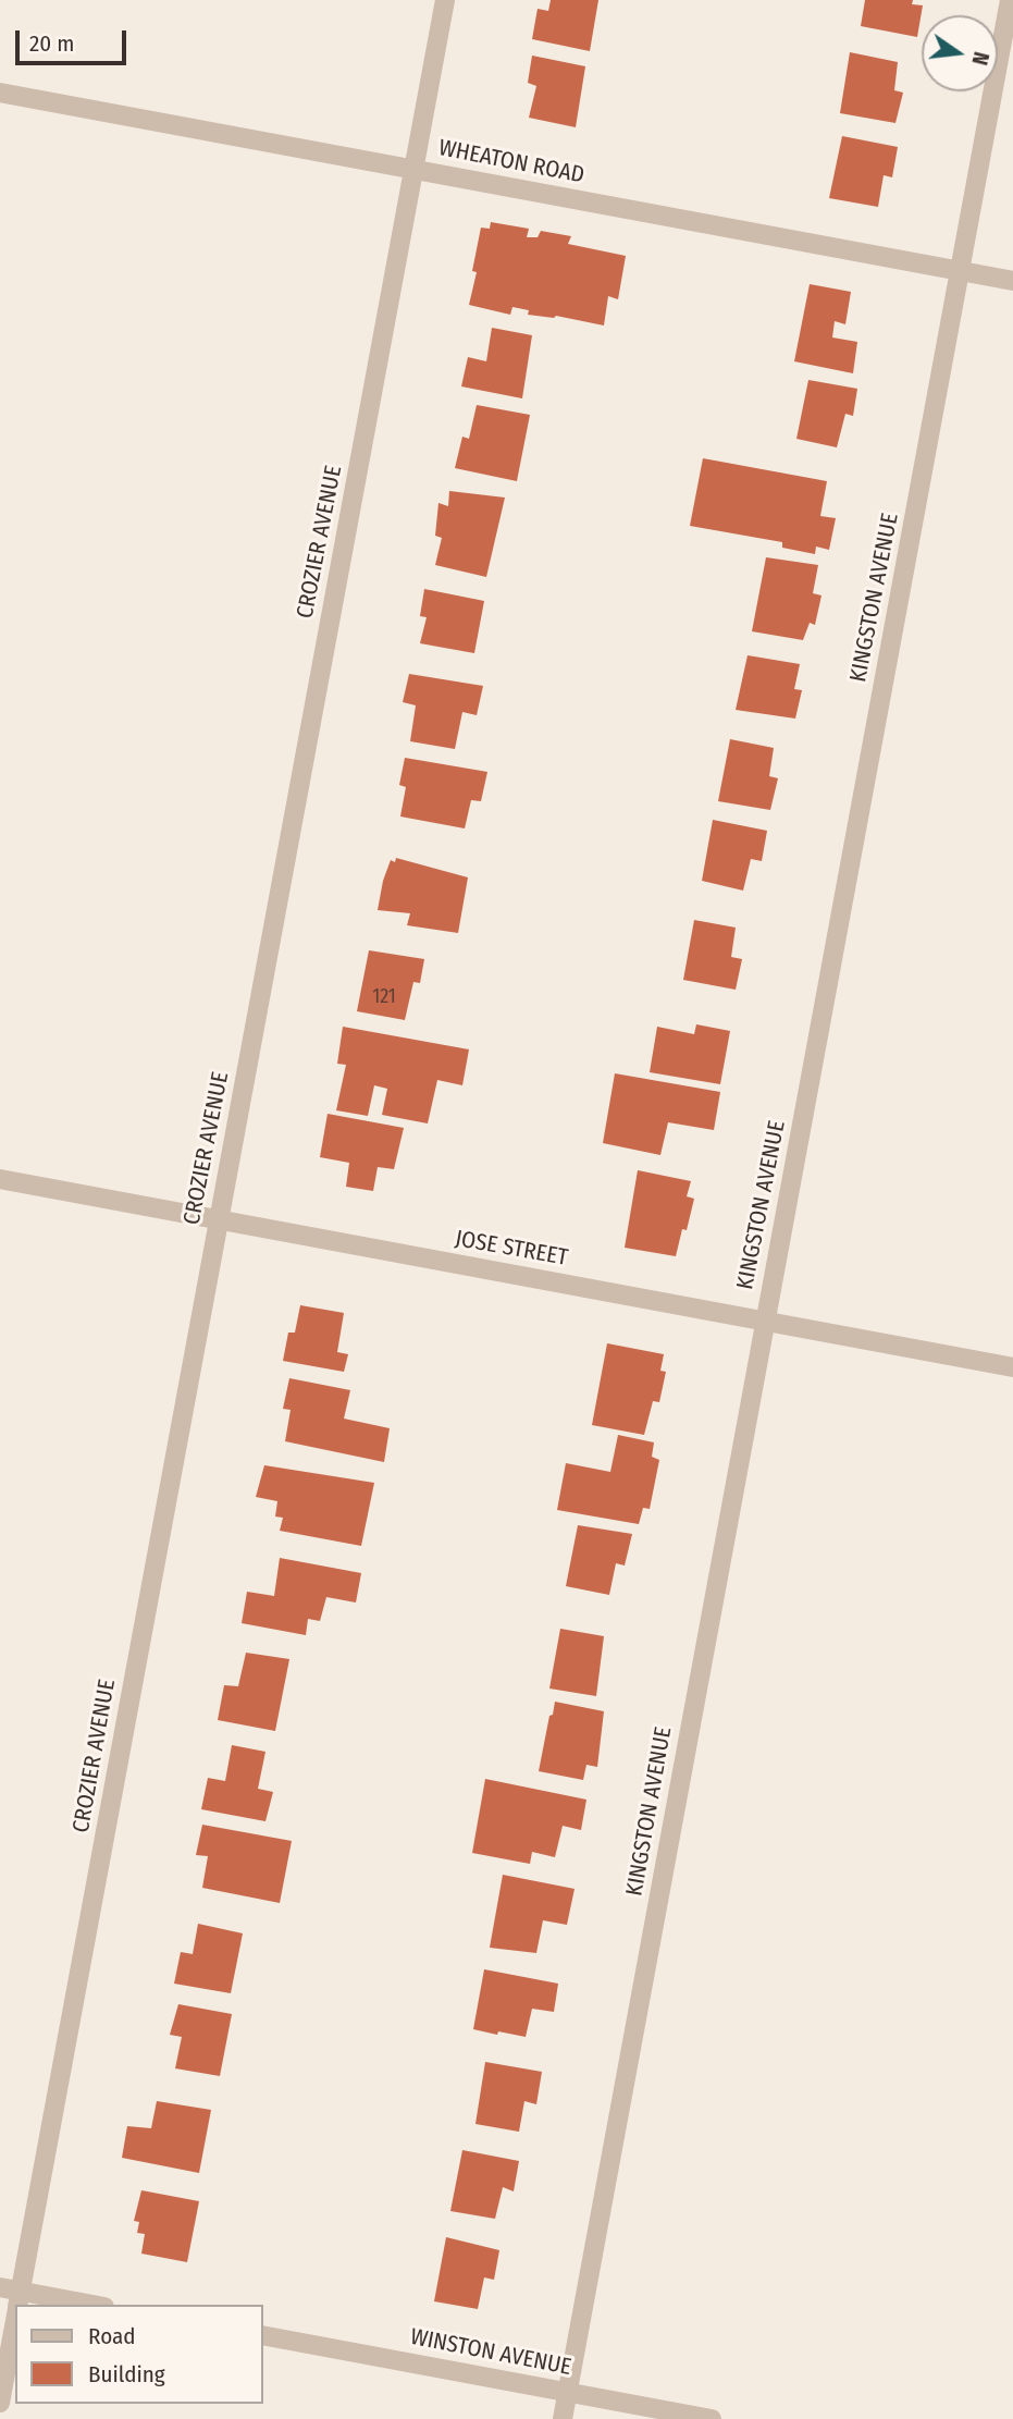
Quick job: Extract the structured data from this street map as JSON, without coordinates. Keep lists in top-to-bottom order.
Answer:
{
  "streets": {
    "street": [
      "WHEATON ROAD",
      "CROZIER AVENUE",
      "KINGSTON AVENUE",
      "JOSE STREET",
      "WINSTON AVENUE"
    ]
  },
  "crossings": [
    ["WHEATON ROAD", "CROZIER AVENUE"],
    ["WHEATON ROAD", "KINGSTON AVENUE"],
    ["CROZIER AVENUE", "JOSE STREET"],
    ["KINGSTON AVENUE", "JOSE STREET"],
    ["KINGSTON AVENUE", "WINSTON AVENUE"]
  ],
  "house_numbers": ["121"],
  "legend": ["Road", "Building"],
  "scale_bar": "20 m",
  "north": "right"
}
